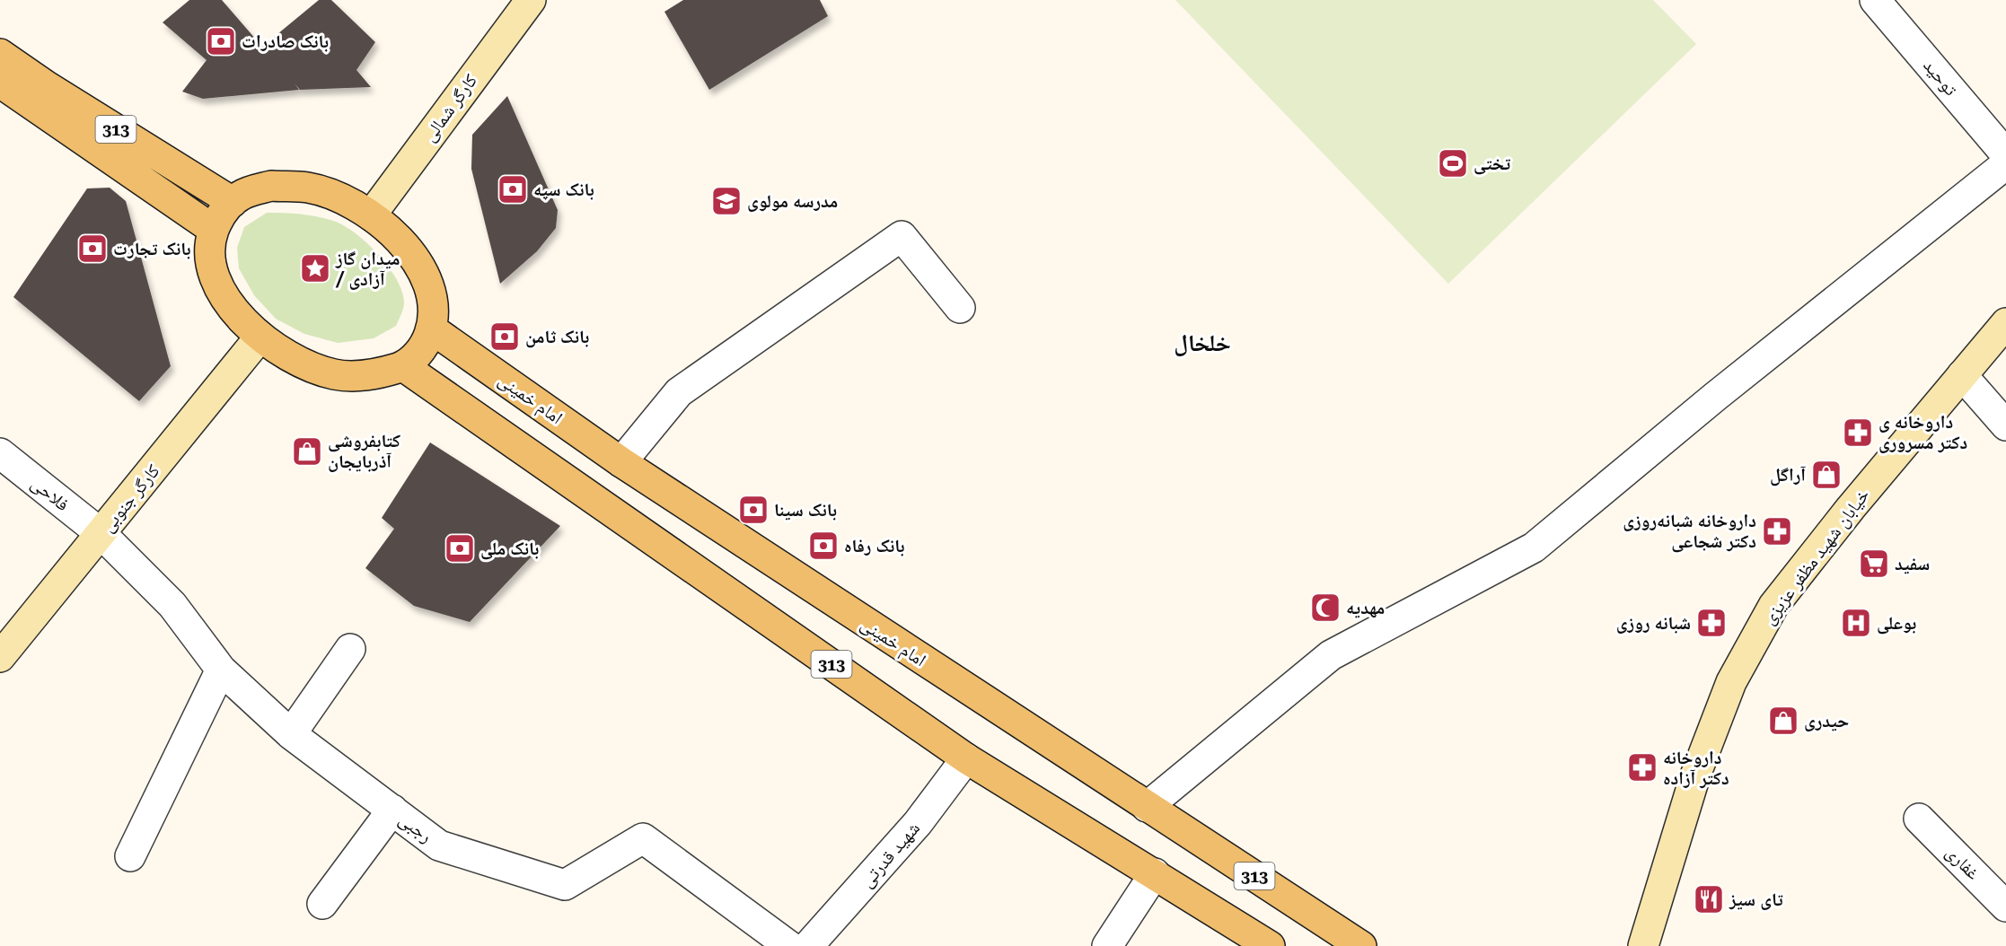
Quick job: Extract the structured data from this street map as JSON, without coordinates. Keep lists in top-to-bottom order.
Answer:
{
  "streets": {
    "main road": ["313", "امام خمینی"],
    "street": [
      "توحید",
      "کارگر شمالی",
      "فلاحی",
      "کارگر جنوبی",
      "خیابان شهید مظفر عزیزی",
      "رجبی",
      "شهید قدرتی",
      "غفاری"
    ]
  },
  "crossings": [
    ["313", "شهید قدرتی"],
    ["فلاحی", "کارگر جنوبی"],
    ["فلاحی", "رجبی"],
    ["کارگر جنوبی", "رجبی"]
  ],
  "districts": ["خلخال"],
  "places": {
    "bank": [
      "بانک صادرات",
      "بانک سپه",
      "بانک تجارت",
      "بانک ثامن",
      "بانک سینا",
      "بانک رفاه",
      "بانک ملی"
    ],
    "sports": ["تختی"],
    "school or university": ["مدرسه مولوی"],
    "place": ["میدان گاز / آزادی"],
    "pharmacy": [
      "داروخانه ی دکتر مسروری",
      "داروخانه شبانه‌روزی دکتر شجاعی",
      "شبانه روزی",
      "داروخانه دکتر آزاده"
    ],
    "shop": ["کتابفروشی آذربایجان", "آراگل", "حیدری"],
    "supermarket": ["سفید"],
    "mosque": ["مهدیه"],
    "hospital": ["بوعلی"],
    "restaurant": ["تای سیز"]
  }
}
